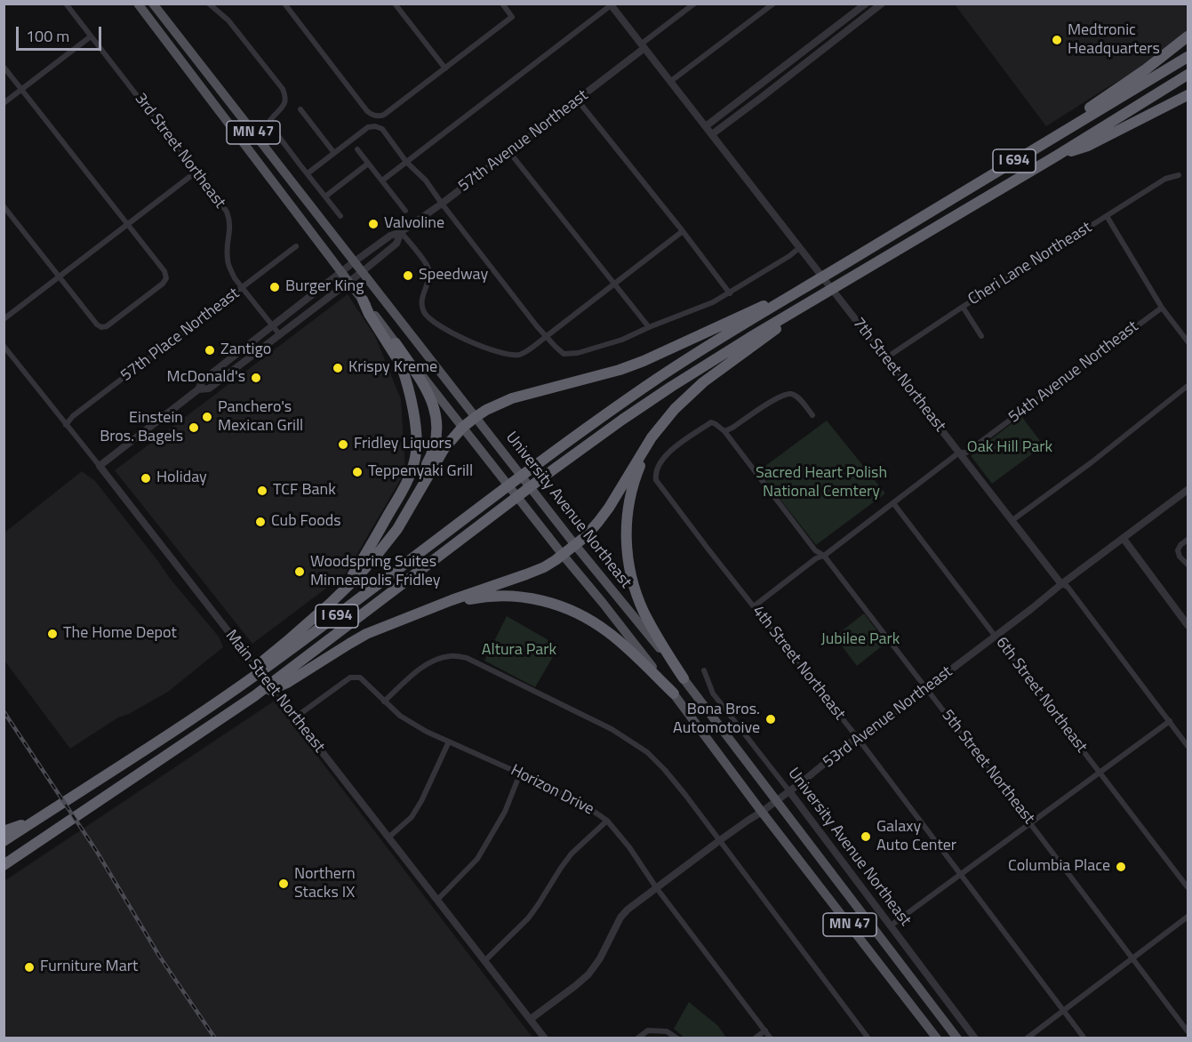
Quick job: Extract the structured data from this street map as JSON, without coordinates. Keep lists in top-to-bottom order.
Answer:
{
  "streets": {
    "highway": ["I 694"],
    "main road": ["MN 47", "University Avenue Northeast"],
    "street": [
      "57th Avenue Northeast",
      "3rd Street Northeast",
      "Cheri Lane Northeast",
      "57th Place Northeast",
      "54th Avenue Northeast",
      "7th Street Northeast",
      "4th Street Northeast",
      "Main Street Northeast",
      "6th Street Northeast",
      "53rd Avenue Northeast",
      "5th Street Northeast",
      "Horizon Drive"
    ]
  },
  "crossings": [
    ["57th Avenue Northeast", "3rd Street Northeast"],
    ["57th Avenue Northeast", "7th Street Northeast"],
    ["57th Avenue Northeast", "University Avenue Northeast"],
    ["57th Avenue Northeast", "Main Street Northeast"],
    ["3rd Street Northeast", "57th Place Northeast"],
    ["Cheri Lane Northeast", "7th Street Northeast"],
    ["57th Place Northeast", "Main Street Northeast"],
    ["54th Avenue Northeast", "7th Street Northeast"],
    ["54th Avenue Northeast", "4th Street Northeast"],
    ["54th Avenue Northeast", "6th Street Northeast"],
    ["54th Avenue Northeast", "5th Street Northeast"],
    ["7th Street Northeast", "53rd Avenue Northeast"],
    ["University Avenue Northeast", "53rd Avenue Northeast"],
    ["4th Street Northeast", "53rd Avenue Northeast"],
    ["4th Street Northeast", "5th Street Northeast"],
    ["Main Street Northeast", "53rd Avenue Northeast"],
    ["Main Street Northeast", "Horizon Drive"],
    ["6th Street Northeast", "53rd Avenue Northeast"],
    ["53rd Avenue Northeast", "5th Street Northeast"],
    ["53rd Avenue Northeast", "Horizon Drive"]
  ],
  "parks": [
    "Oak Hill Park",
    "Sacred Heart Polish National Cemtery",
    "Jubilee Park",
    "Altura Park"
  ],
  "places": [
    "Medtronic Headquarters",
    "Valvoline",
    "Speedway",
    "Burger King",
    "Zantigo",
    "Krispy Kreme",
    "McDonald's",
    "Panchero's Mexican Grill",
    "Einstein Bros. Bagels",
    "Fridley Liquors",
    "Teppenyaki Grill",
    "Holiday",
    "TCF Bank",
    "Cub Foods",
    "Woodspring Suites Minneapolis Fridley",
    "The Home Depot",
    "Bona Bros. Automotoive",
    "Galaxy Auto Center",
    "Columbia Place",
    "Northern Stacks IX",
    "Furniture Mart"
  ],
  "scale_bar": "100 m"
}
